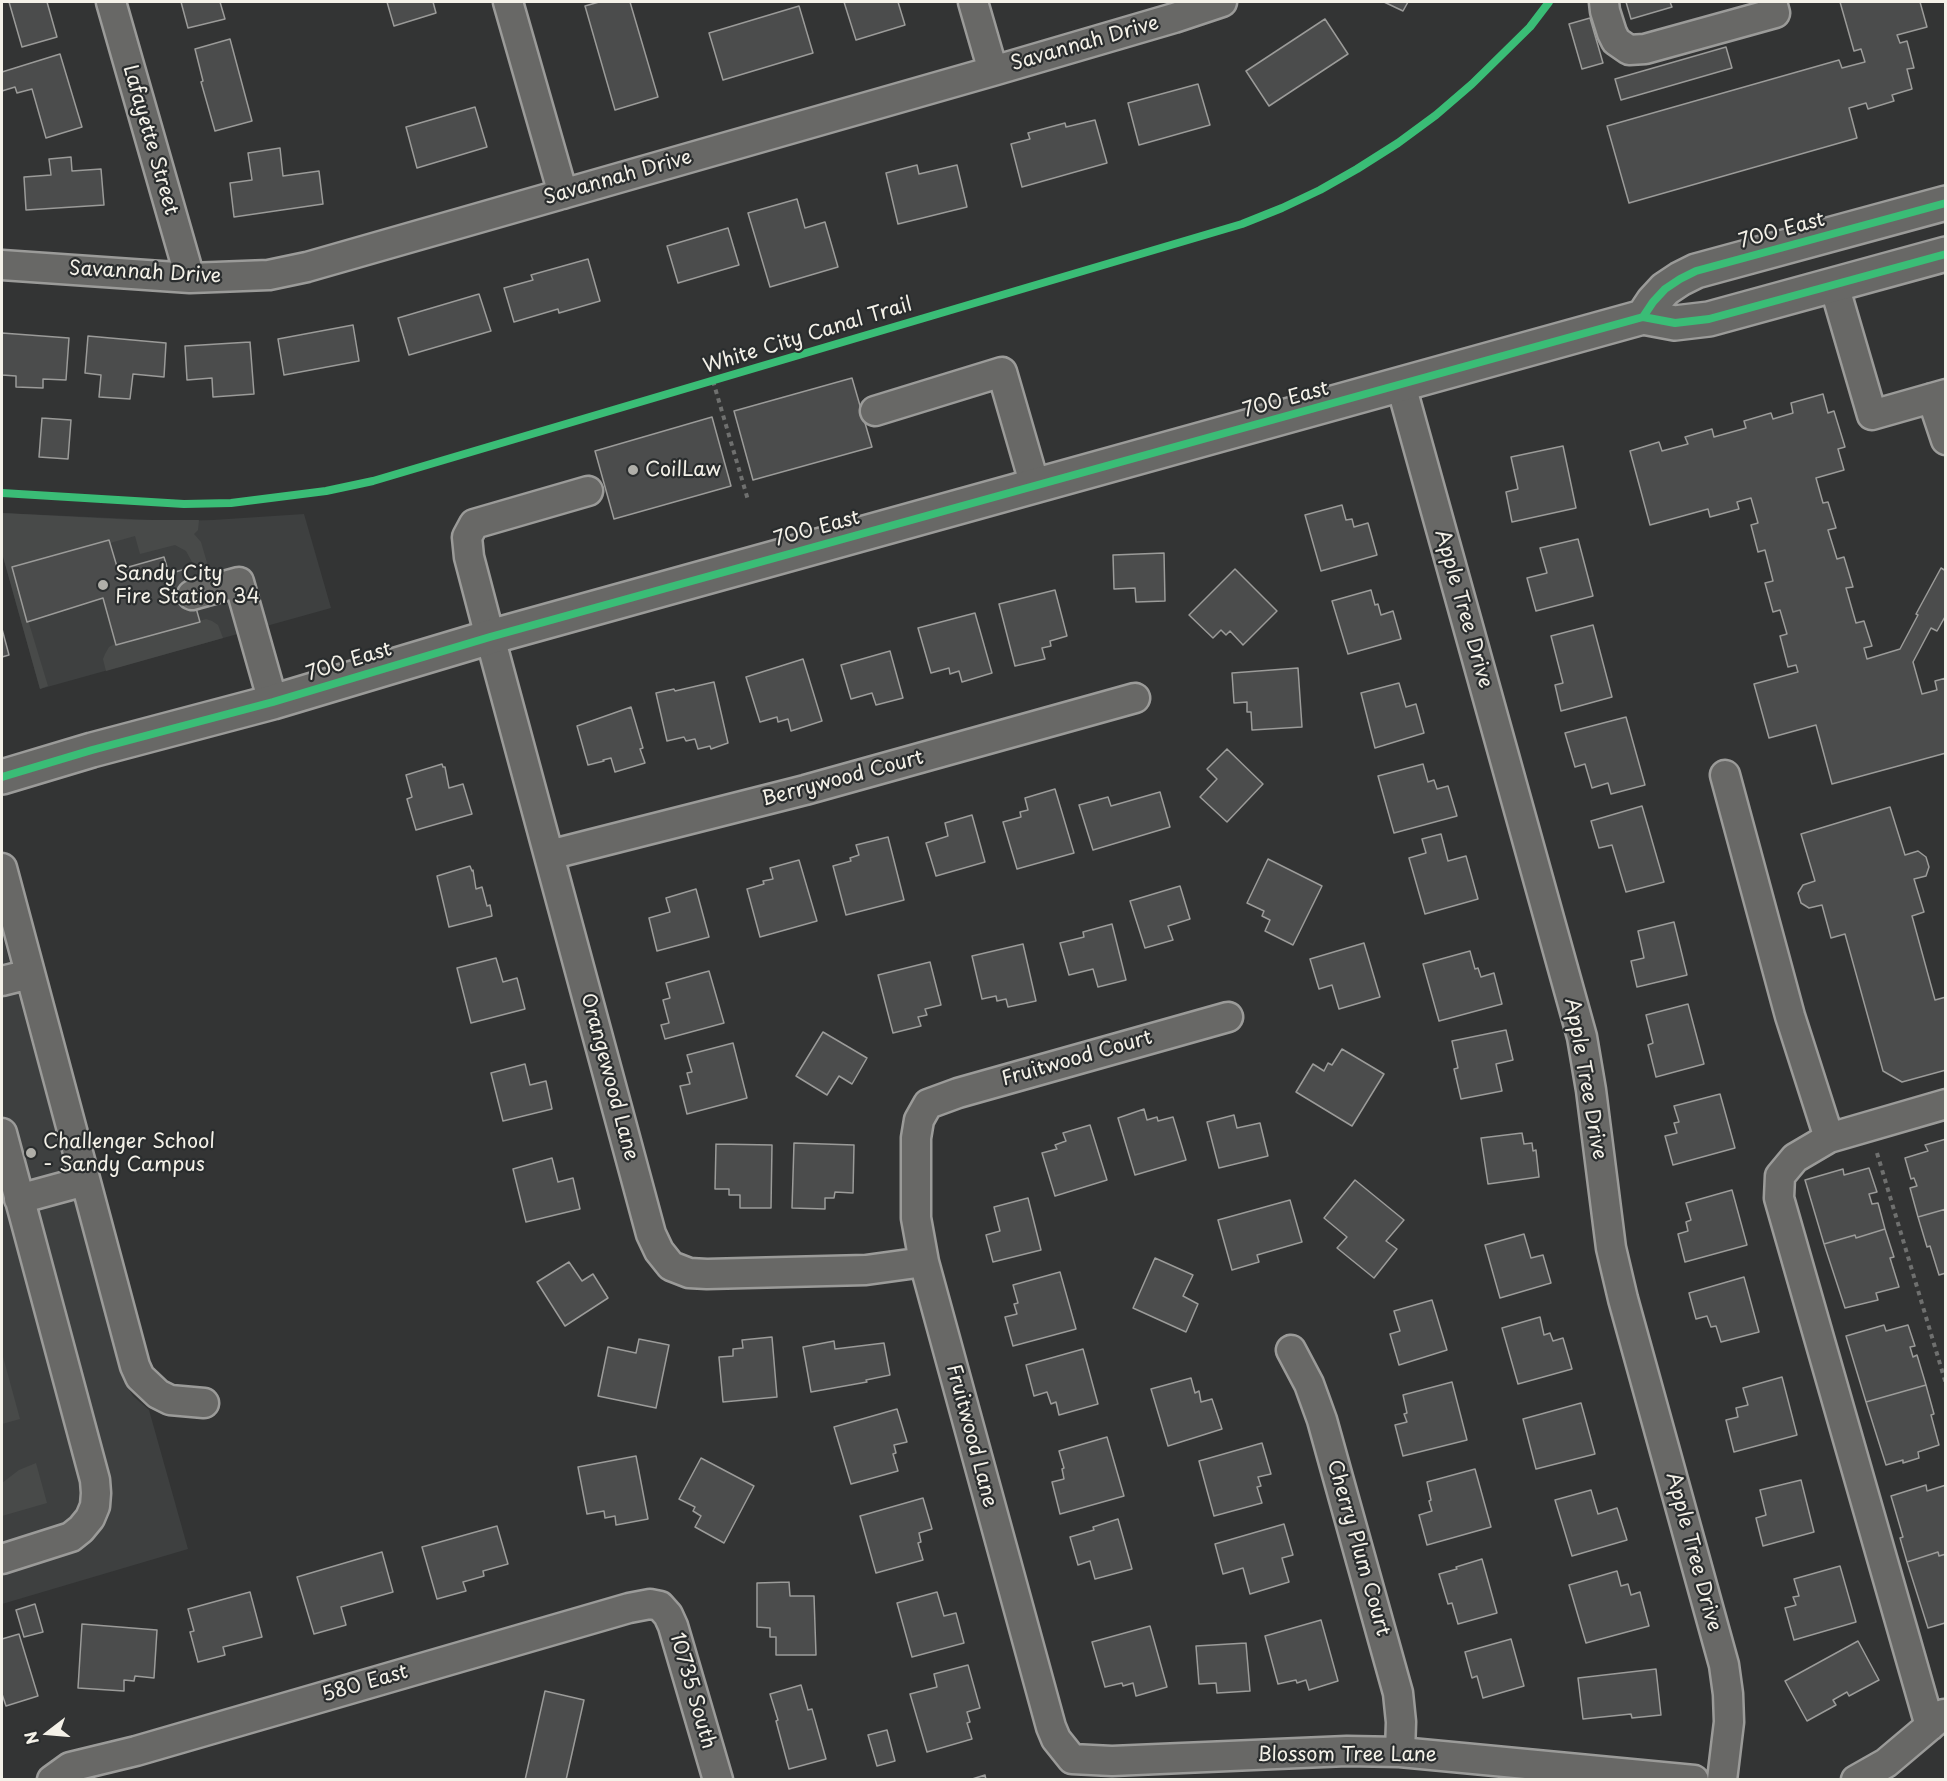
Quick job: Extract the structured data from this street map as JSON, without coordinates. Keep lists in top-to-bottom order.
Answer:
{
  "streets": {
    "main road": ["700 East"],
    "street": [
      "Savannah Drive",
      "Lafayette Street",
      "Apple Tree Drive",
      "Berrywood Court",
      "Fruitwood Court",
      "Orangewood Lane",
      "Fruitwood Lane",
      "Cherry Plum Court",
      "580 East",
      "10735 South",
      "Blossom Tree Lane"
    ],
    "cycle path": ["White City Canal Trail"]
  },
  "crossings": [
    ["Savannah Drive", "Lafayette Street"],
    ["700 East", "Apple Tree Drive"],
    ["700 East", "Orangewood Lane"],
    ["Berrywood Court", "Orangewood Lane"],
    ["Fruitwood Court", "Fruitwood Lane"],
    ["Orangewood Lane", "Fruitwood Lane"],
    ["Fruitwood Lane", "Blossom Tree Lane"],
    ["Cherry Plum Court", "Blossom Tree Lane"],
    ["580 East", "10735 South"]
  ],
  "places": ["CoilLaw", "Sandy City Fire Station 34", "Challenger School - Sandy Campus"],
  "north": "left"
}
